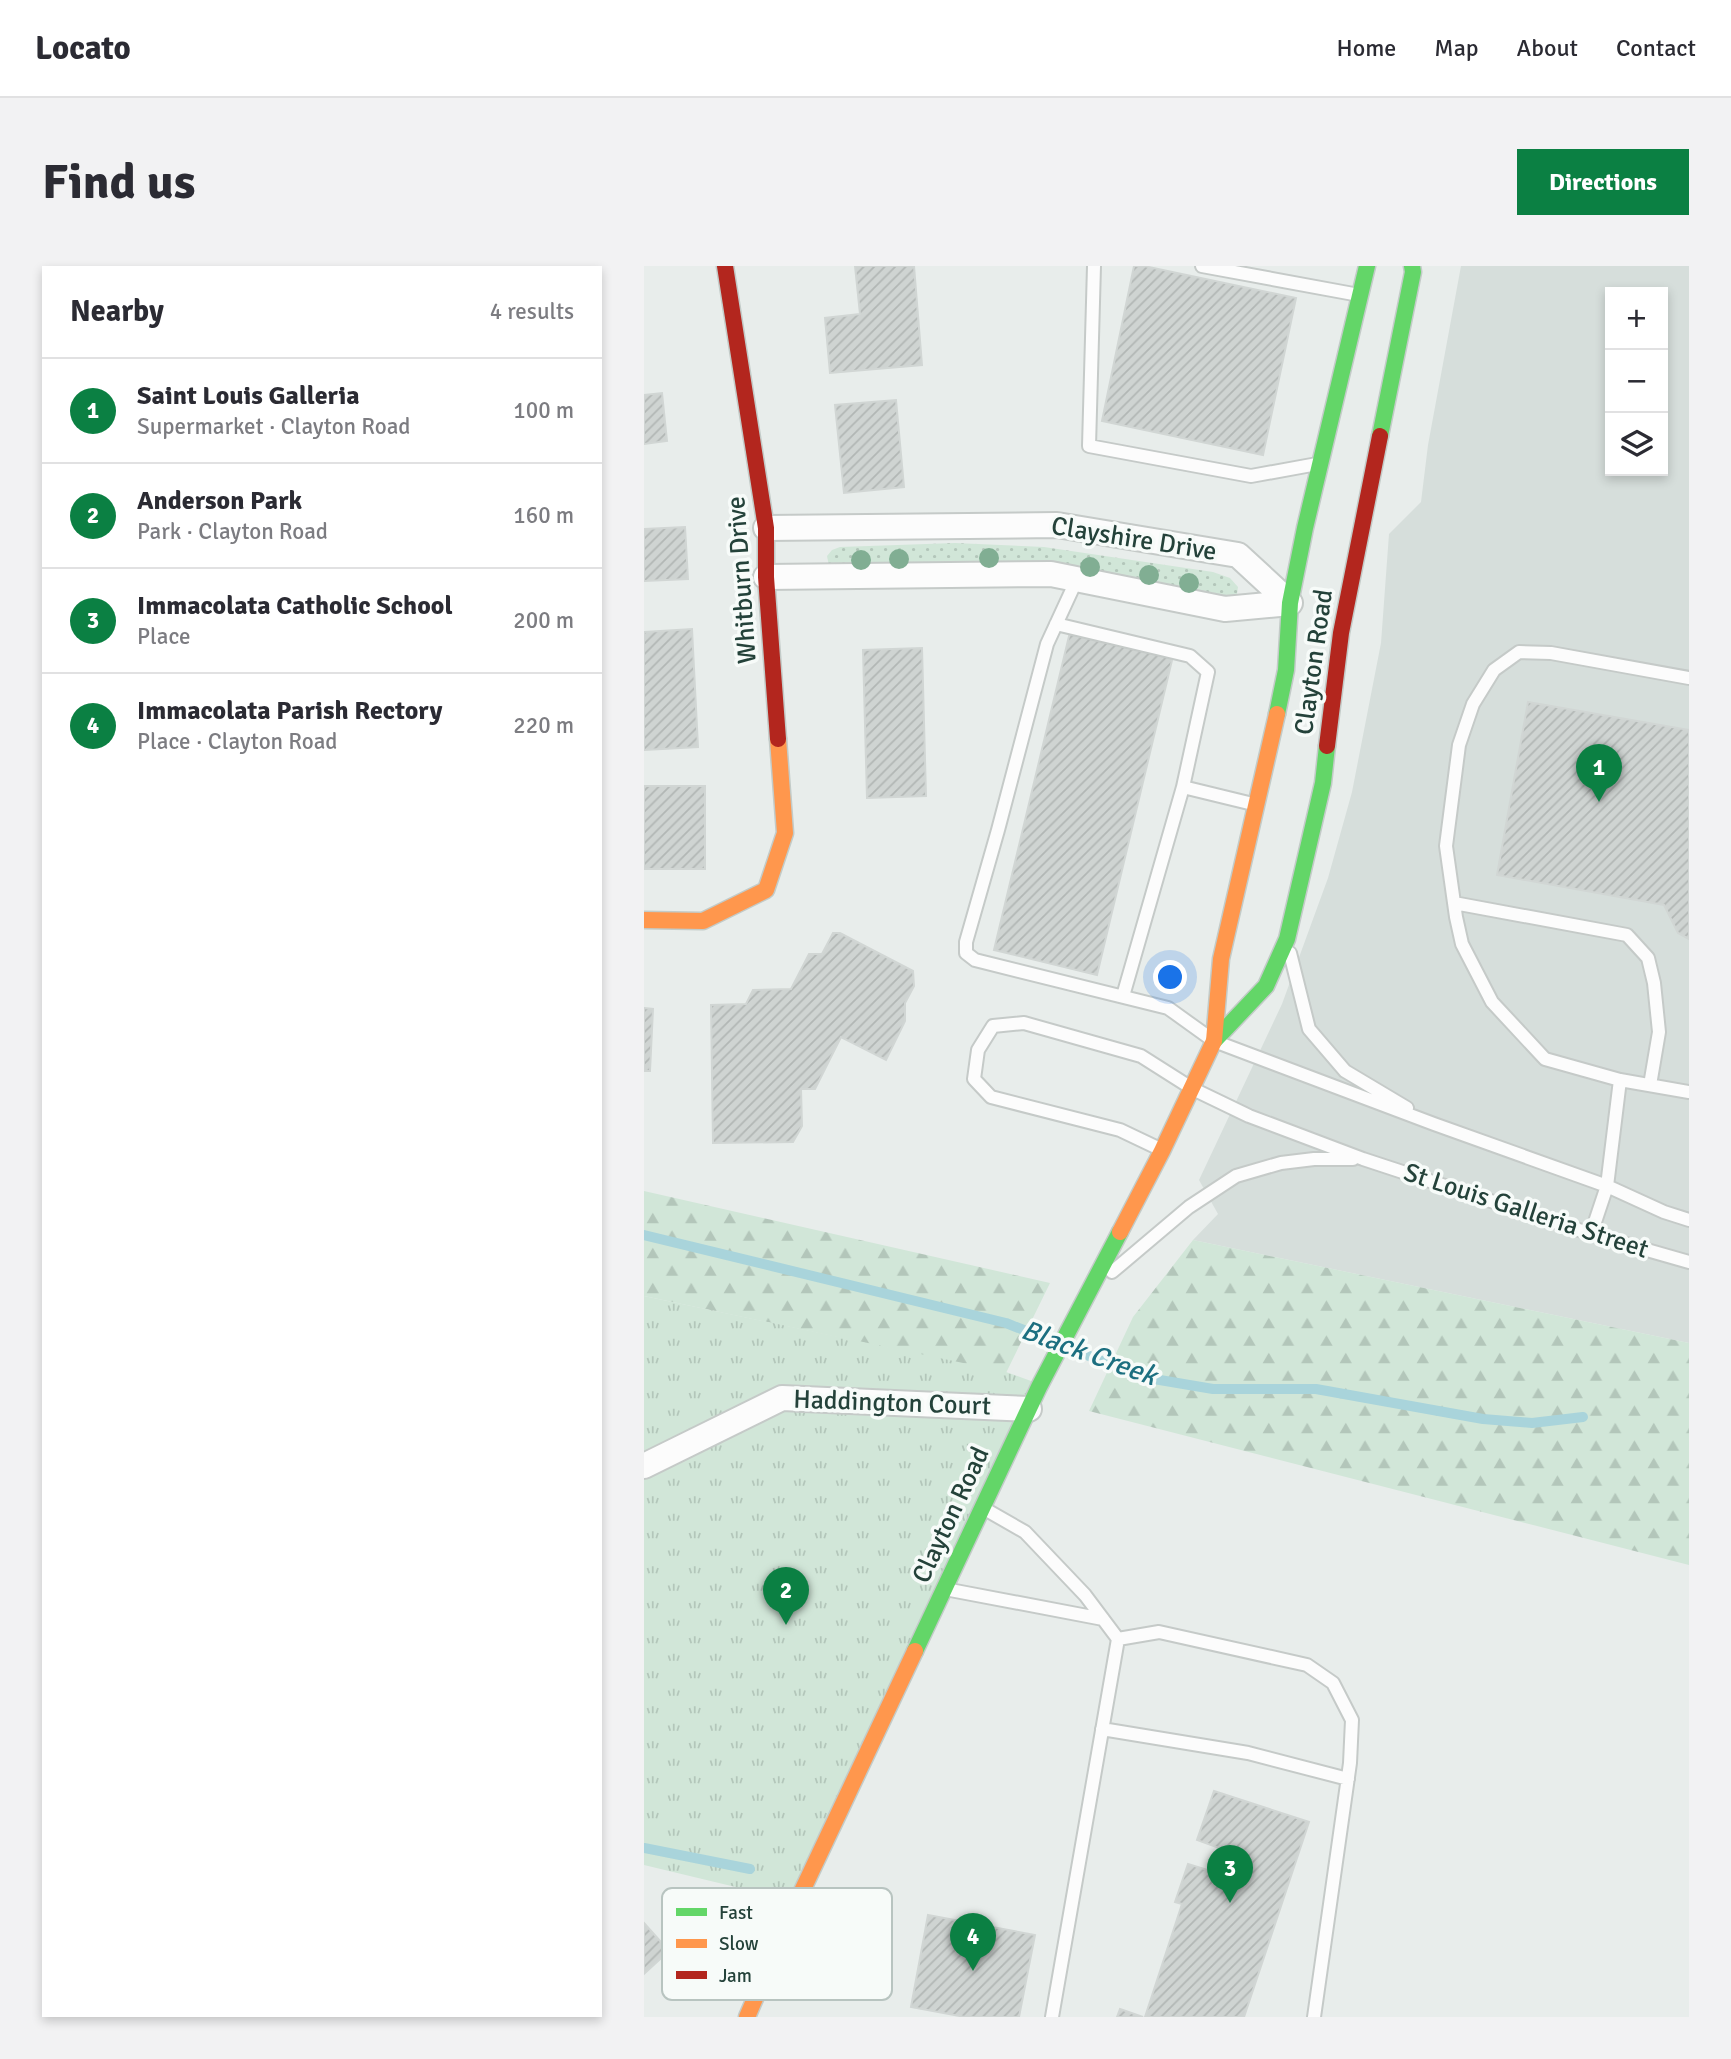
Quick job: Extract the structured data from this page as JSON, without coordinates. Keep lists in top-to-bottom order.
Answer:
{
  "streets": {
    "main road": ["Whitburn Drive", "Clayton Road"],
    "street": ["Clayshire Drive", "Haddington Court"],
    "lane": ["St Louis Galleria Street"]
  },
  "crossings": [
    ["Clayshire Drive", "Whitburn Drive"],
    ["Clayshire Drive", "Clayton Road"],
    ["Clayshire Drive", "St Louis Galleria Street"],
    ["Clayton Road", "St Louis Galleria Street"],
    ["Clayton Road", "Haddington Court"]
  ],
  "water": ["Black Creek"],
  "legend": ["Fast", "Slow", "Jam"],
  "page": {
    "header": "Locato",
    "nav": [
      "Home",
      "Map",
      "About",
      "Contact"
    ],
    "buttons": "Directions",
    "title": "Find us",
    "heading": ["Nearby", "4 results"],
    "map_buttons": ["+", "−"],
    "list": [
      {
        "mark": "1",
        "name": "Saint Louis Galleria",
        "note": "Supermarket · Clayton Road",
        "value": "100 m"
      },
      {
        "mark": "2",
        "name": "Anderson Park",
        "note": "Park · Clayton Road",
        "value": "160 m"
      },
      {
        "mark": "3",
        "name": "Immacolata Catholic School",
        "note": "Place",
        "value": "200 m"
      },
      {
        "mark": "4",
        "name": "Immacolata Parish Rectory",
        "note": "Place · Clayton Road",
        "value": "220 m"
      }
    ],
    "pins": [
      "1",
      "2",
      "3",
      "4"
    ]
  }
}
